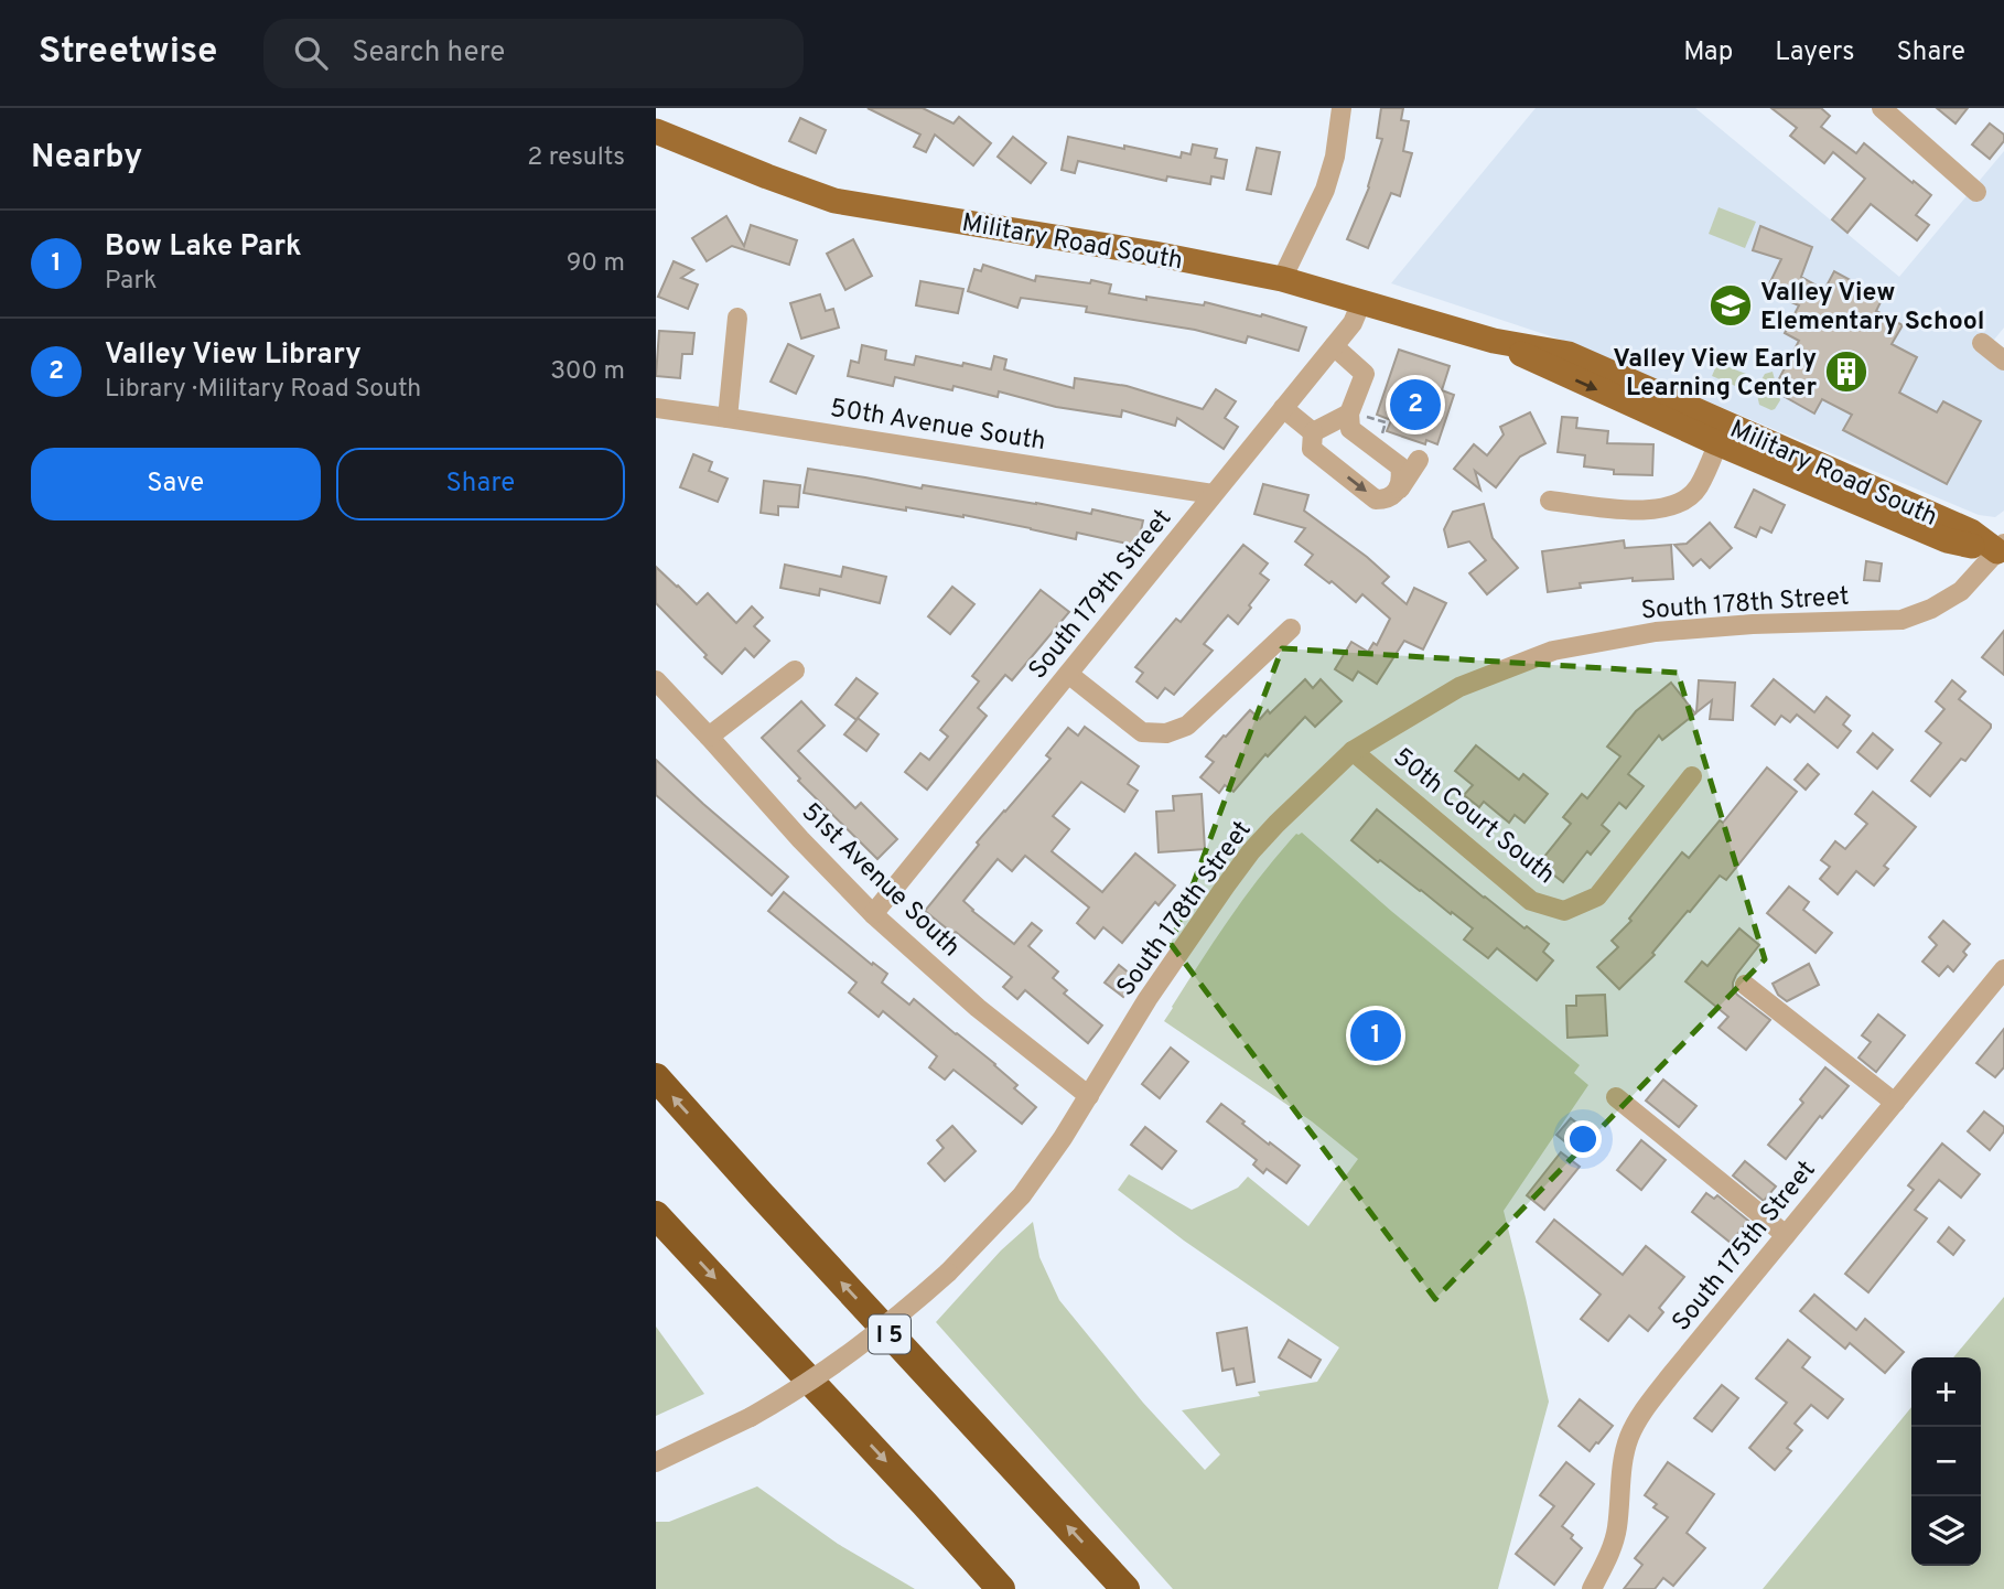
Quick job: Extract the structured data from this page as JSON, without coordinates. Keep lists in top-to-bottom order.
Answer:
{
  "streets": {
    "highway": ["I 5"],
    "main road": ["Military Road South"],
    "street": [
      "50th Avenue South",
      "South 179th Street",
      "South 178th Street",
      "50th Court South",
      "51st Avenue South",
      "South 175th Street"
    ]
  },
  "crossings": [
    ["Military Road South", "South 179th Street"],
    ["Military Road South", "South 178th Street"],
    ["50th Avenue South", "South 179th Street"],
    ["South 179th Street", "51st Avenue South"],
    ["South 178th Street", "50th Court South"],
    ["South 178th Street", "51st Avenue South"]
  ],
  "places": {
    "school or university": ["Valley View Elementary School"],
    "building": ["Valley View Early Learning Center"]
  },
  "page": {
    "header": "Streetwise",
    "search": "Search here",
    "nav": ["Map", "Layers", "Share"],
    "heading": ["Nearby", "2 results"],
    "list": [
      {
        "mark": "1",
        "name": "Bow Lake Park",
        "note": "Park",
        "value": "90 m"
      },
      {
        "mark": "2",
        "name": "Valley View Library",
        "note": "Library · Military Road South",
        "value": "300 m"
      }
    ],
    "pins": ["2", "1"],
    "buttons": ["Save", "Share"],
    "map_buttons": ["+", "−"]
  }
}
